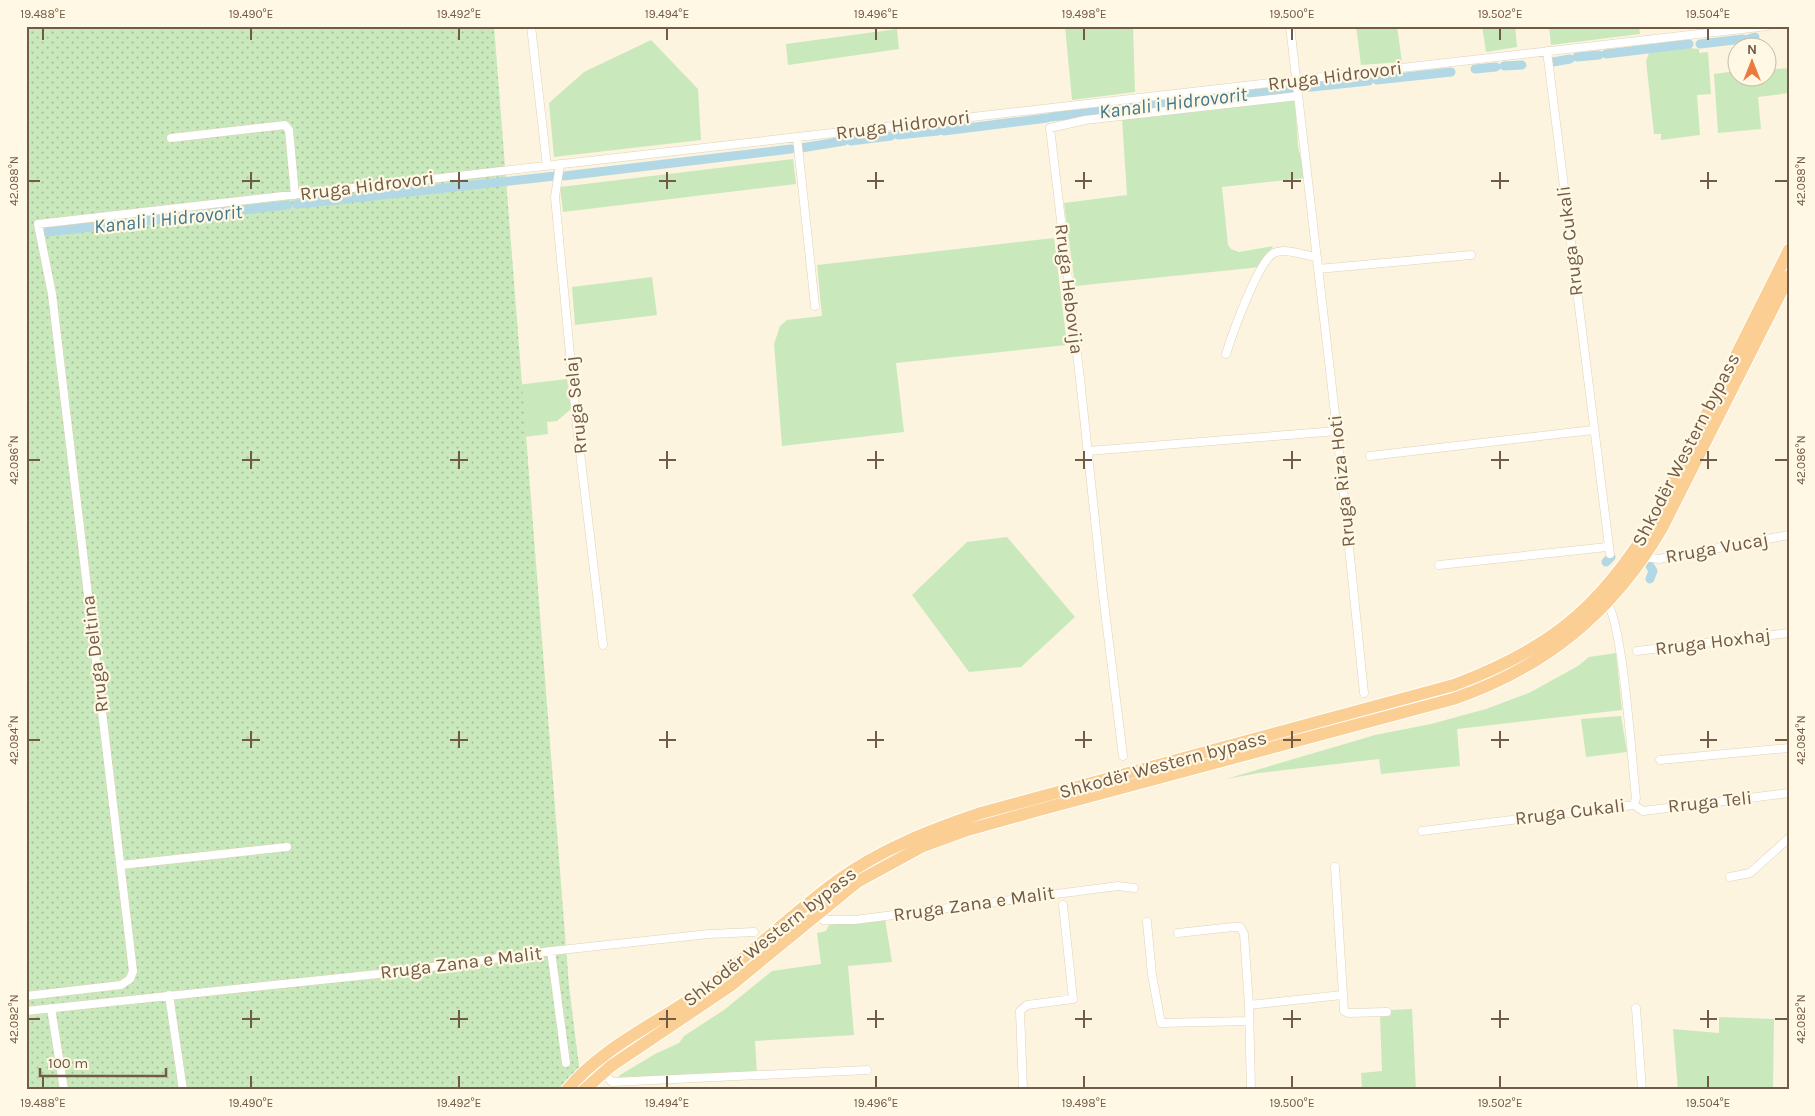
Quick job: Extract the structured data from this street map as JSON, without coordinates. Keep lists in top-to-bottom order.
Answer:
{
  "streets": {
    "highway": ["Shkodër Western bypass"],
    "street": [
      "Rruga Hidrovori",
      "Rruga Cukali",
      "Rruga Hebovija",
      "Rruga Selaj",
      "Rruga Riza Hoti",
      "Rruga Vucaj",
      "Rruga Hoxhaj",
      "Rruga Deltina",
      "Rruga Teli",
      "Rruga Zana e Malit"
    ]
  },
  "crossings": [
    ["Rruga Hidrovori", "Rruga Cukali"],
    ["Rruga Hidrovori", "Rruga Selaj"],
    ["Rruga Hidrovori", "Rruga Riza Hoti"],
    ["Rruga Hidrovori", "Rruga Deltina"],
    ["Rruga Cukali", "Shkodër Western bypass"],
    ["Rruga Cukali", "Rruga Teli"],
    ["Rruga Hebovija", "Rruga Riza Hoti"],
    ["Shkodër Western bypass", "Rruga Vucaj"],
    ["Shkodër Western bypass", "Rruga Zana e Malit"]
  ],
  "water": ["Kanali i Hidrovorit"],
  "scale_bar": "100 m",
  "north": "top",
  "coordinates": [
    "19.488°E",
    "19.490°E",
    "19.492°E",
    "19.494°E",
    "19.496°E",
    "19.498°E",
    "19.500°E",
    "19.502°E",
    "19.504°E",
    "42.088°N",
    "42.086°N",
    "42.084°N",
    "42.082°N"
  ]
}
